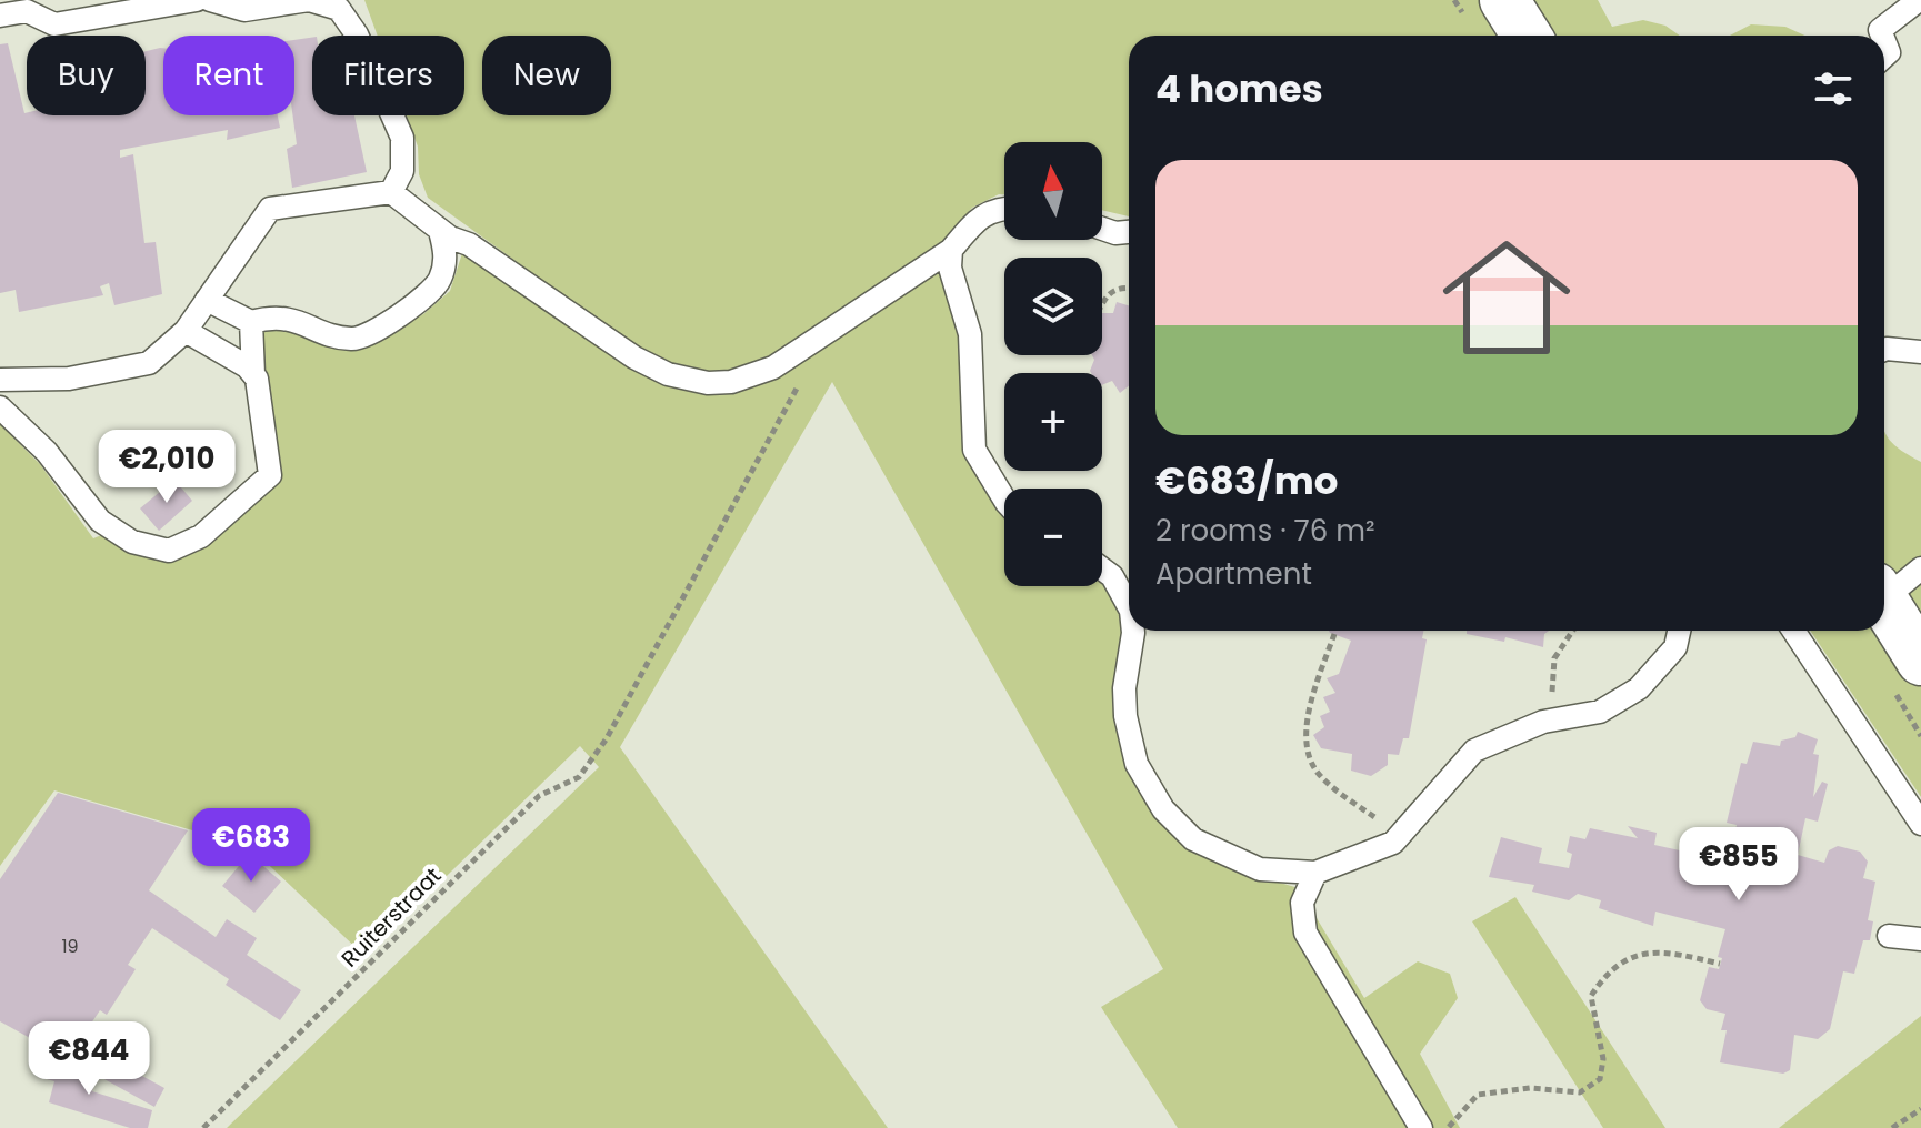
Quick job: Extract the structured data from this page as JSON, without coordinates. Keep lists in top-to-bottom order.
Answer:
{
  "streets": {
    "path": ["Ruiterstraat"]
  },
  "house_numbers": ["19"],
  "north": "top",
  "page": {
    "chip": [
      "Buy",
      "Rent",
      "Filters",
      "New"
    ],
    "heading": "4 homes",
    "map_buttons": ["+", "−"],
    "list": [
      {
        "name": "€683/mo",
        "note": "2 rooms · 76 m² · Apartment"
      }
    ],
    "price": [
      "€2,010",
      "€683",
      "€855",
      "€844"
    ]
  }
}
